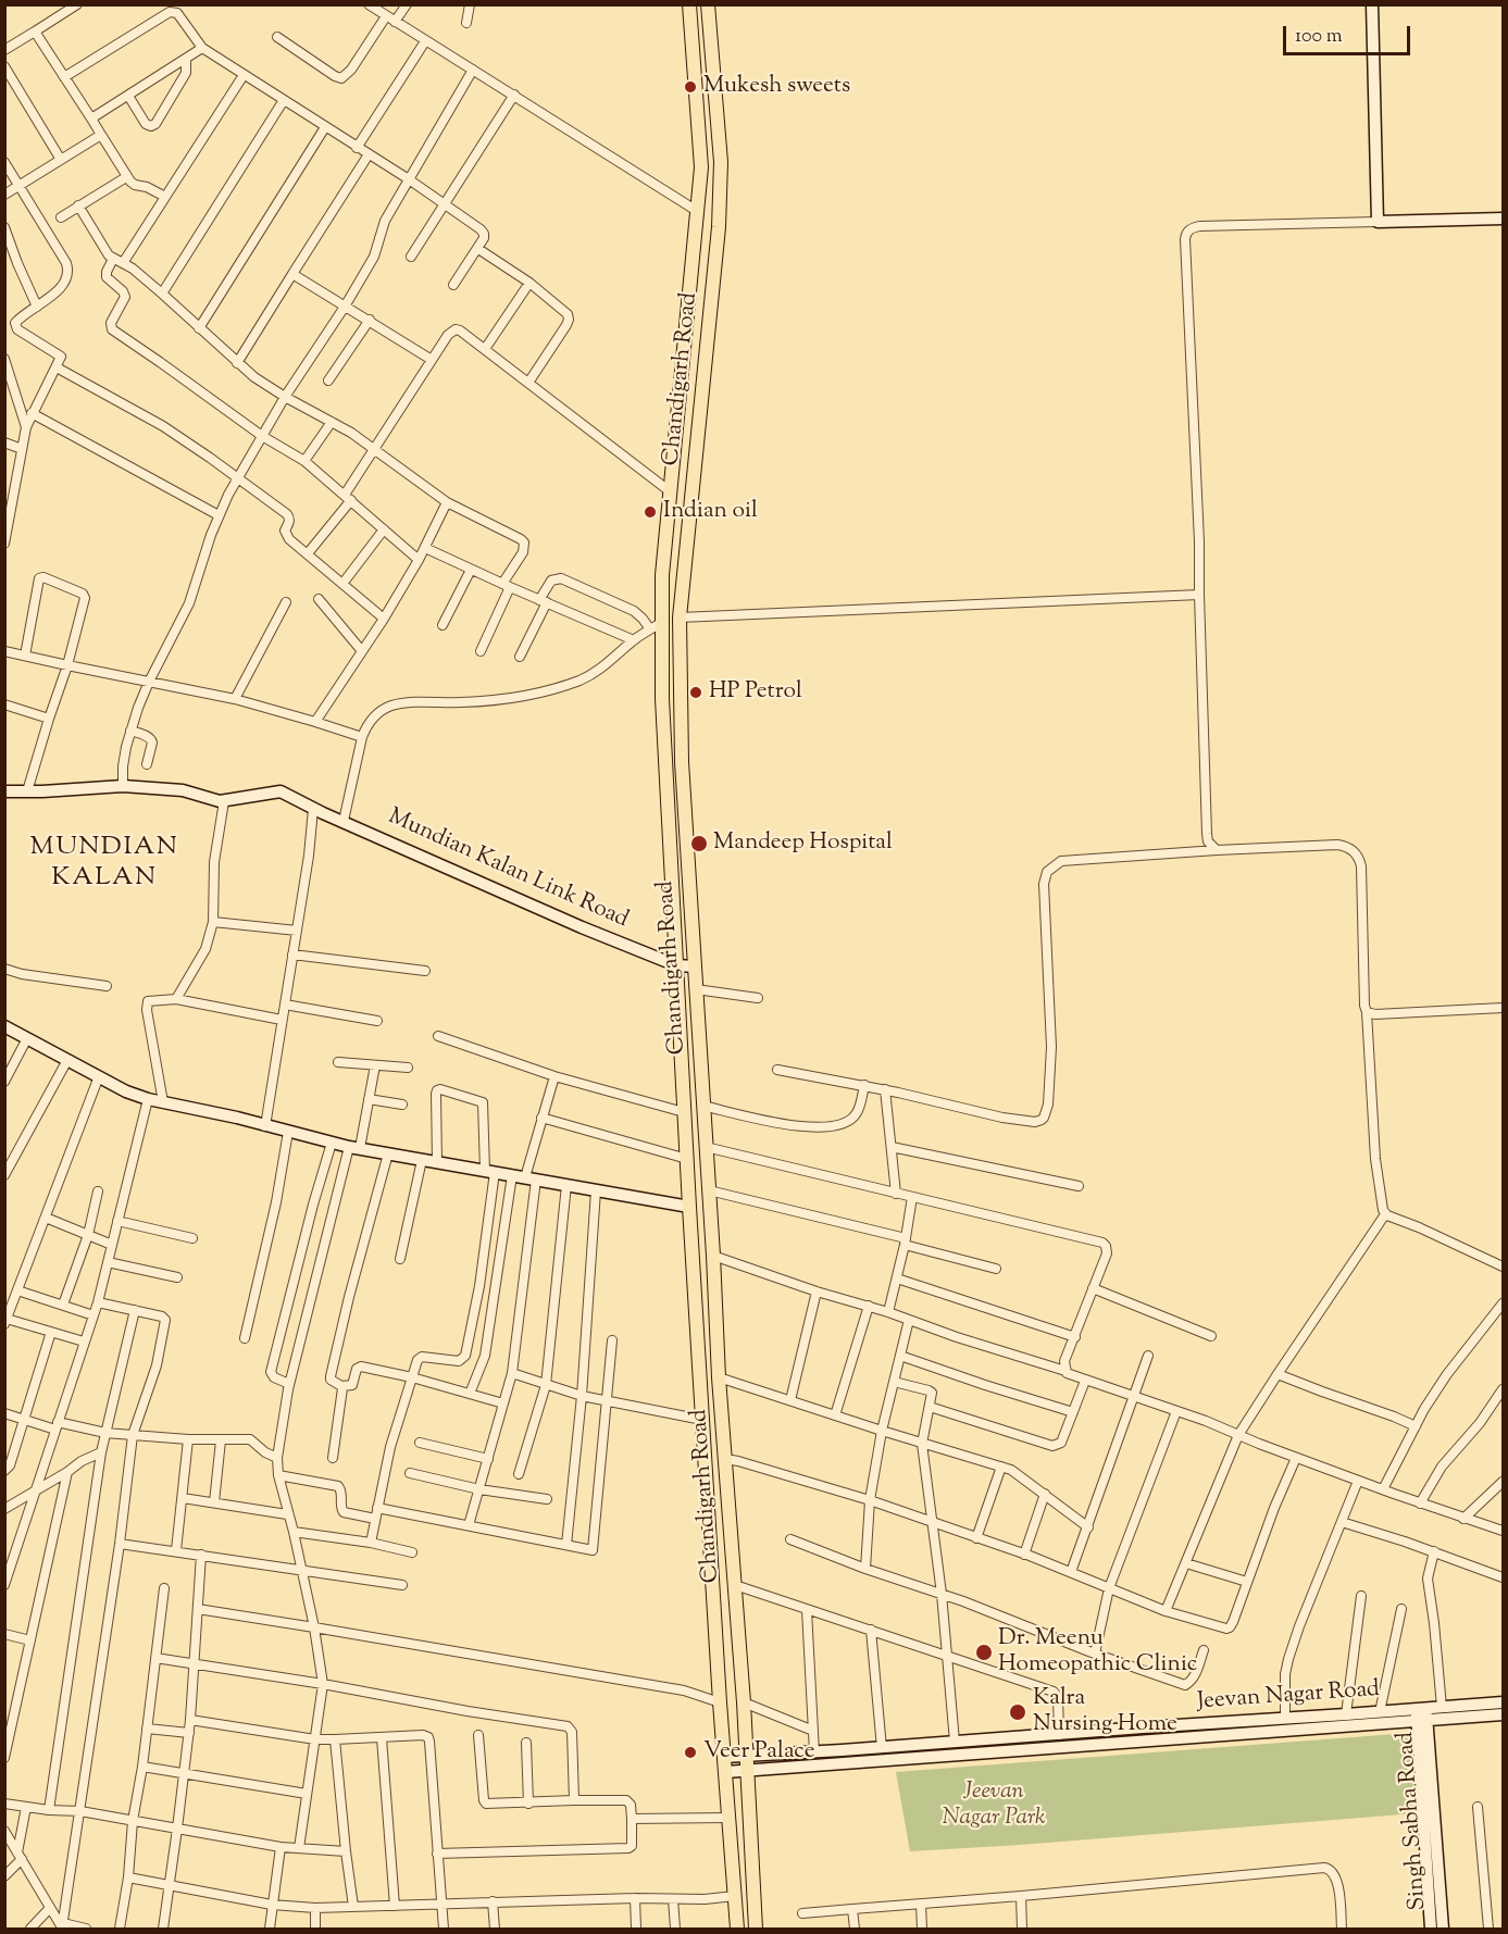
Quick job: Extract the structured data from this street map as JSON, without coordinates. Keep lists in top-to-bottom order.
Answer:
{
  "streets": {
    "main road": ["Chandigarh Road"],
    "street": ["Mundian Kalan Link Road", "Jeevan Nagar Road", "Singh Sabha Road"]
  },
  "crossings": [
    ["Chandigarh Road", "Mundian Kalan Link Road"],
    ["Chandigarh Road", "Jeevan Nagar Road"],
    ["Jeevan Nagar Road", "Singh Sabha Road"]
  ],
  "districts": ["MUNDIAN KALAN"],
  "parks": ["Jeevan Nagar Park"],
  "places": [
    "Mukesh sweets",
    "Indian oil",
    "HP Petrol",
    "Mandeep Hospital",
    "Dr. Meenu Homeopathic Clinic",
    "Kalra Nursing Home",
    "Veer Palace"
  ],
  "scale_bar": "100 m"
}
